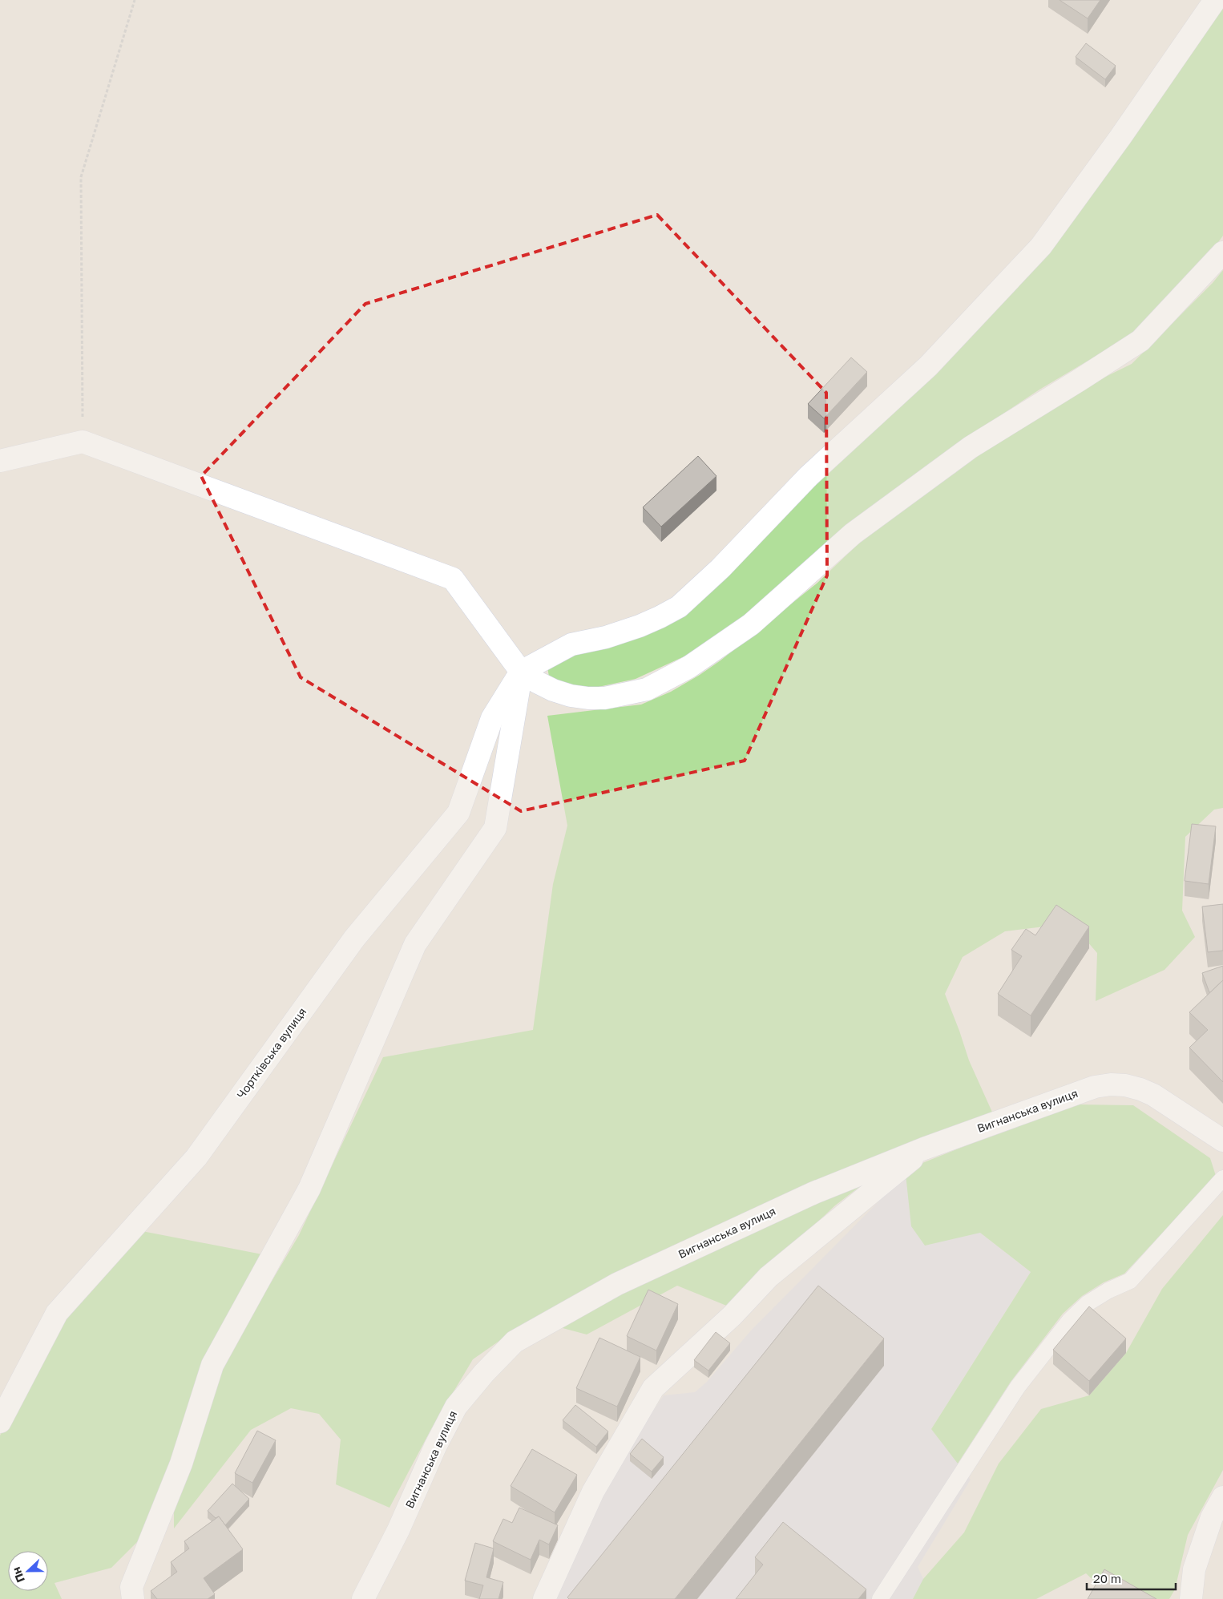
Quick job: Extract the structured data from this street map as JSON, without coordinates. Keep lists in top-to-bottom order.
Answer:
{
  "streets": {
    "street": ["Чортківська вулиця", "Вигнанська вулиця"]
  },
  "scale_bar": "20 m",
  "north": "left"
}
